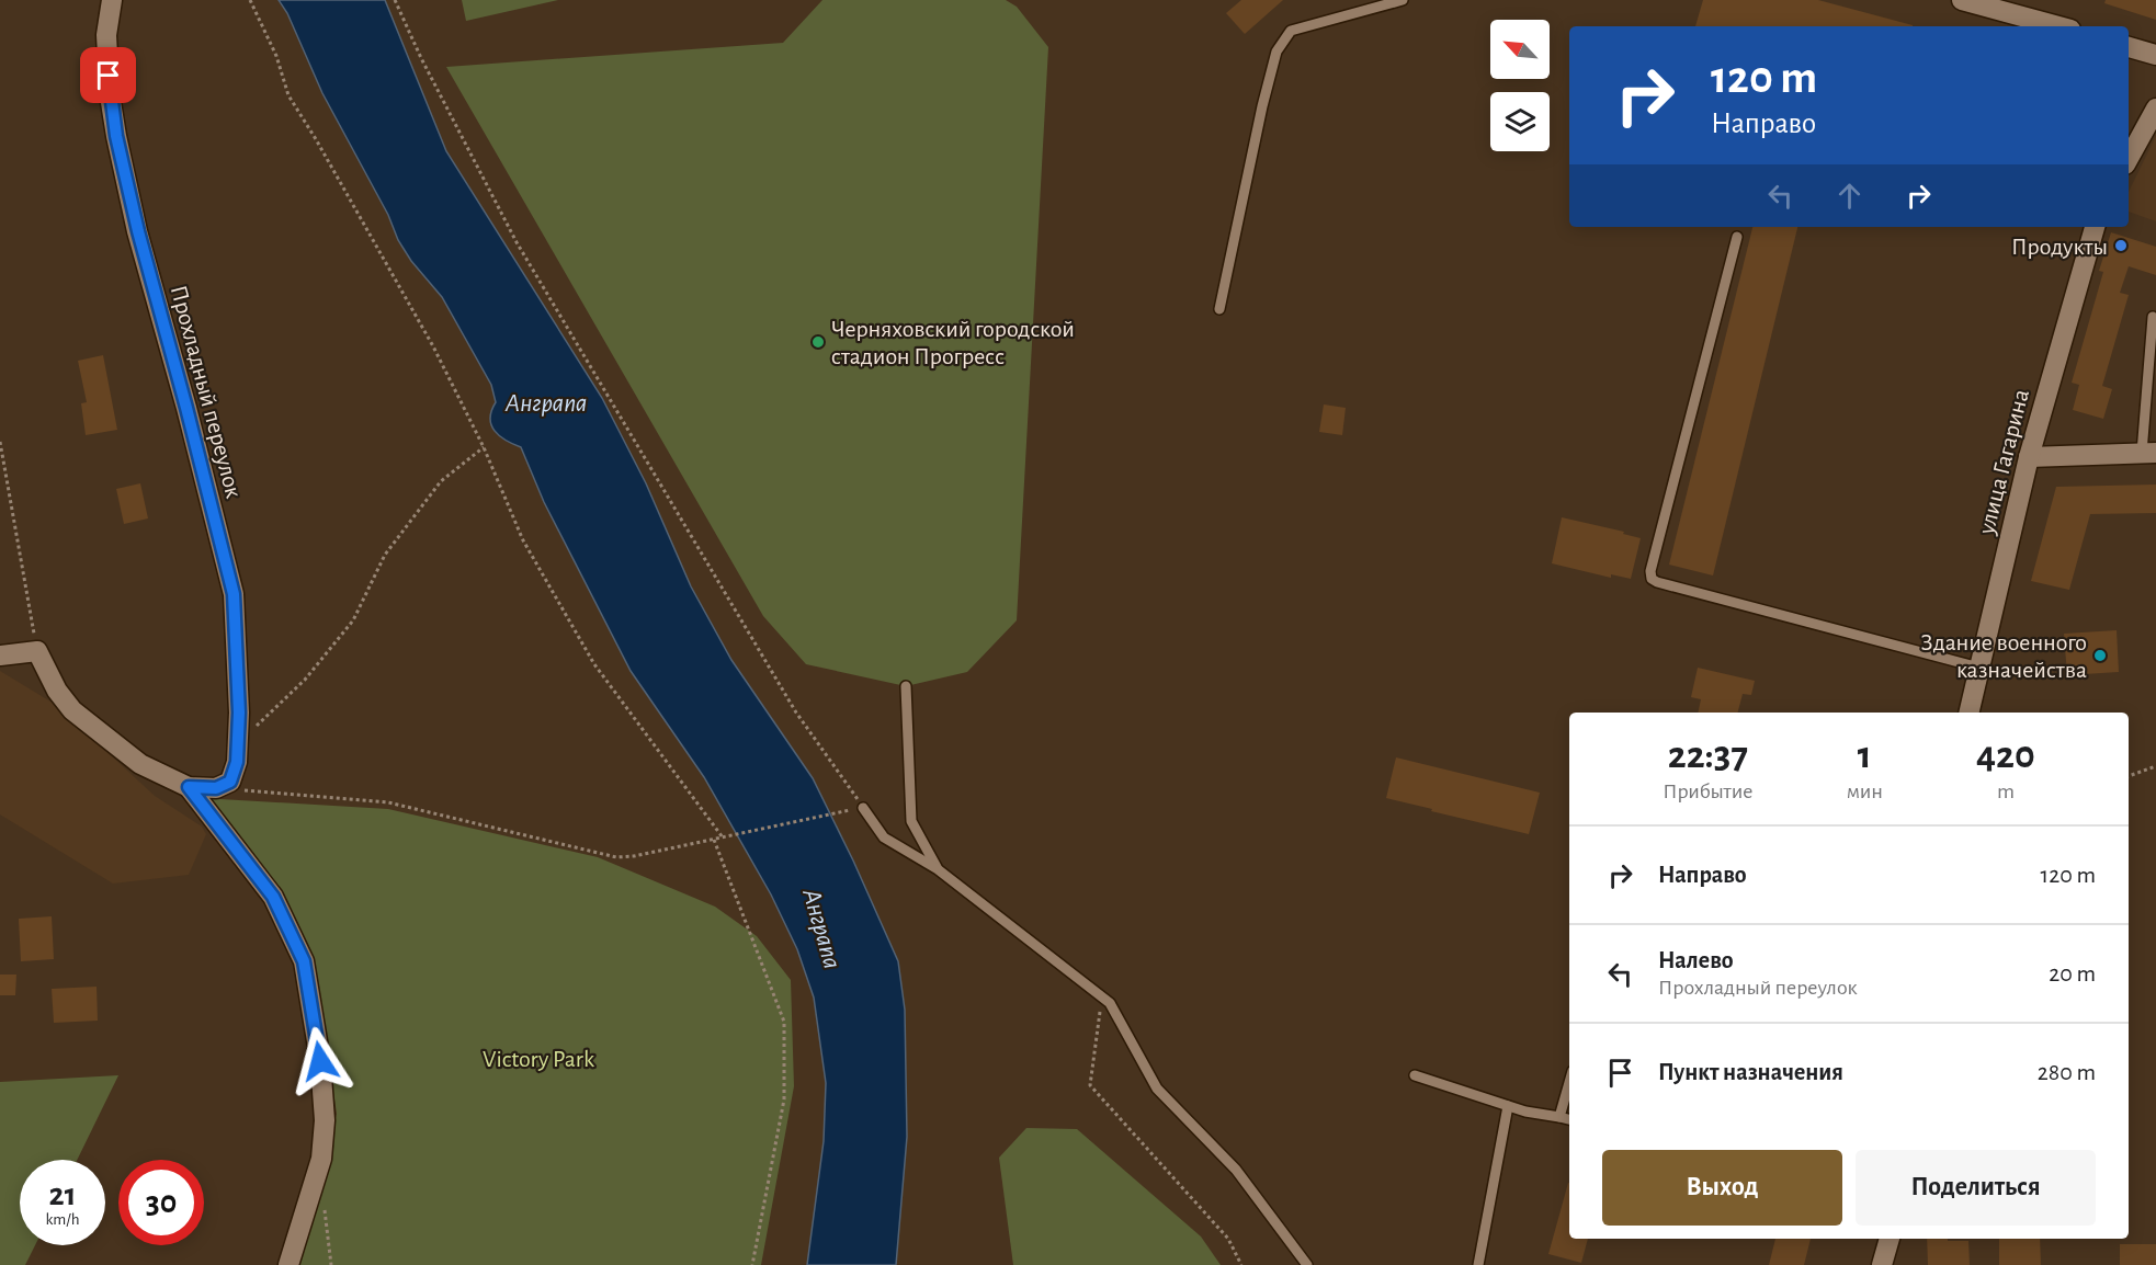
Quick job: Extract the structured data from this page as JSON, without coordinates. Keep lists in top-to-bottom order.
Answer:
{
  "streets": {
    "street": ["Прохладный переулок", "улица Гагарина"]
  },
  "water": ["Анграпа"],
  "parks": ["Victory Park"],
  "places": ["Продукты", "Черняховский городской стадион Прогресс", "Здание военного казначейства"],
  "north": "top left",
  "page": {
    "turn": ["120 m", "Направо"],
    "eta": [
      "22:37",
      "Прибытие",
      "1",
      "мин",
      "420",
      "m"
    ],
    "list": [
      {
        "name": "Направо",
        "value": "120 m"
      },
      {
        "name": "Налево",
        "note": "Прохладный переулок",
        "value": "20 m"
      },
      {
        "name": "Пункт назначения",
        "value": "280 m"
      }
    ],
    "buttons": ["Выход", "Поделиться"],
    "speed": "21 km/h",
    "limit": "30"
  }
}
